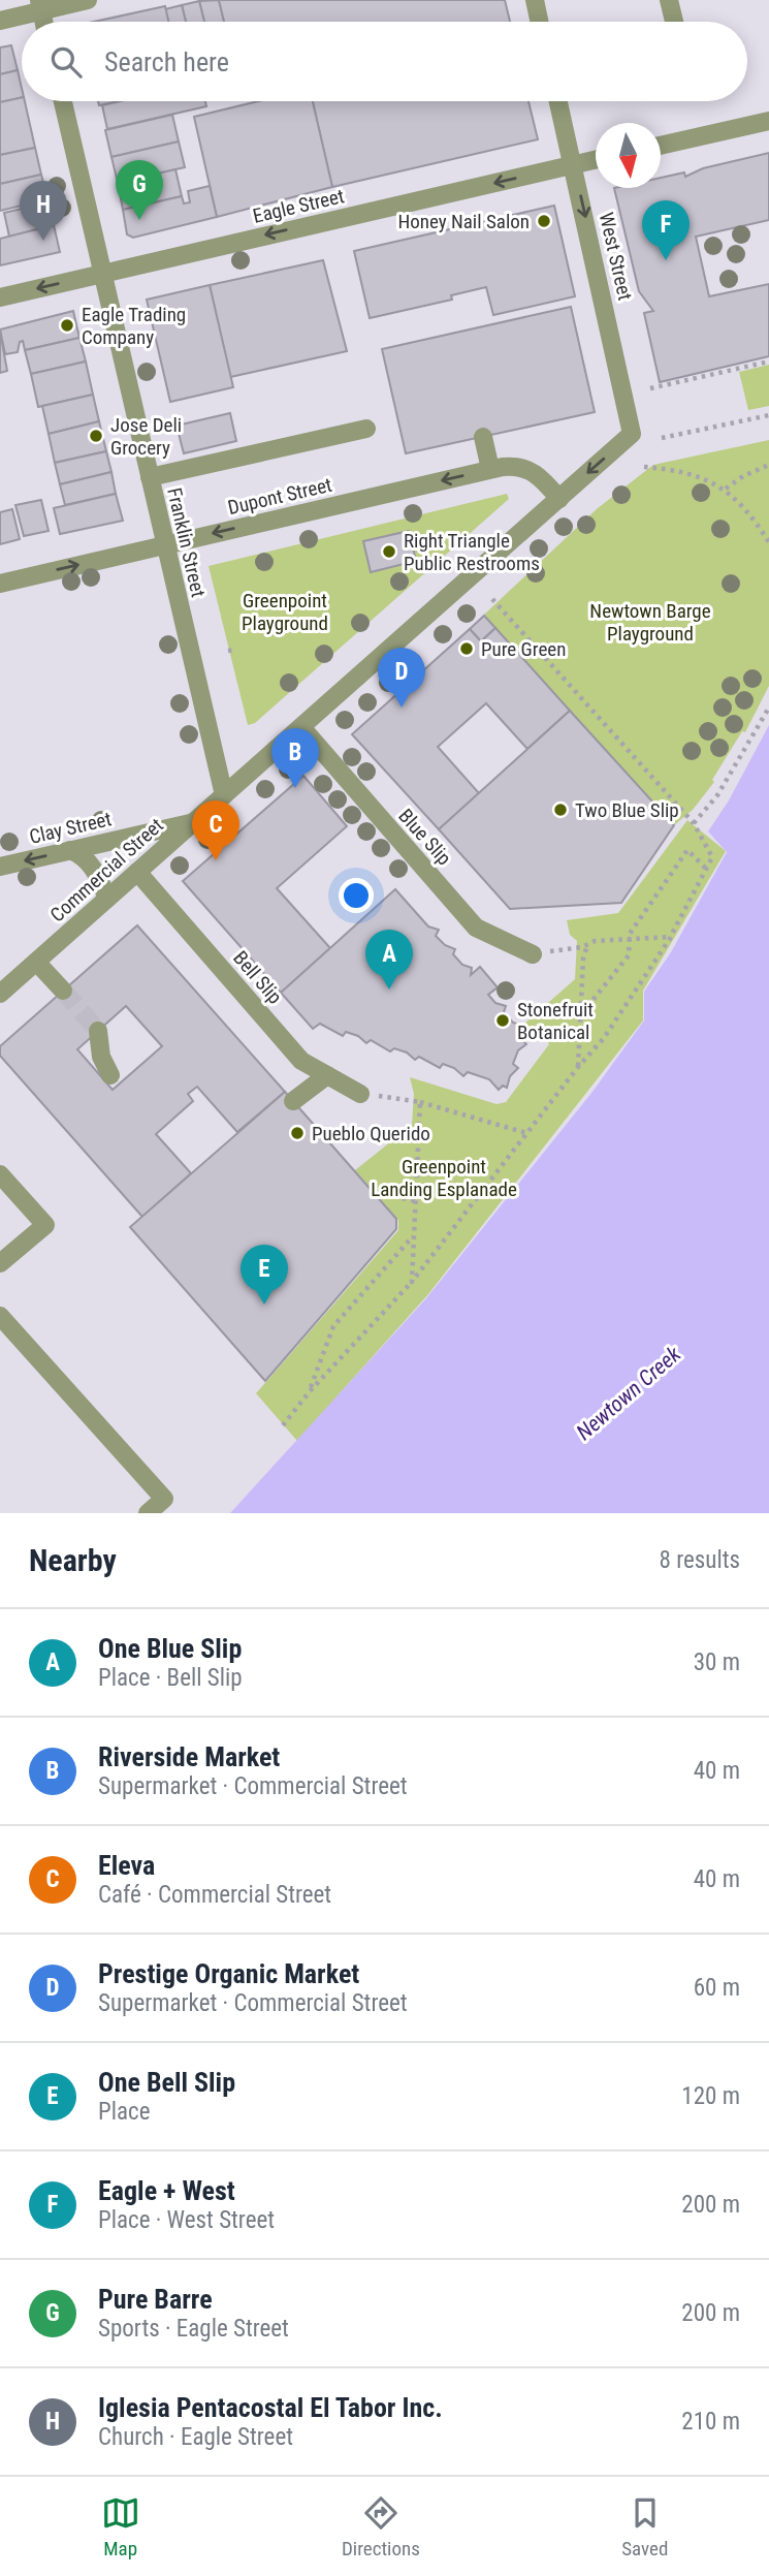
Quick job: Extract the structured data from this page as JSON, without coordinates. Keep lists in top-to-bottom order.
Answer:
{
  "streets": {
    "street": [
      "Eagle Street",
      "West Street",
      "Dupont Street",
      "Franklin Street",
      "Clay Street",
      "Blue Slip",
      "Commercial Street",
      "Bell Slip"
    ]
  },
  "crossings": [
    ["Eagle Street", "West Street"],
    ["Eagle Street", "Franklin Street"],
    ["West Street", "Commercial Street"],
    ["Dupont Street", "Franklin Street"],
    ["Dupont Street", "Commercial Street"],
    ["Franklin Street", "Commercial Street"],
    ["Clay Street", "Commercial Street"],
    ["Blue Slip", "Commercial Street"],
    ["Commercial Street", "Bell Slip"]
  ],
  "one_way": ["Eagle Street", "West Street", "Clay Street"],
  "water": ["Newtown Creek"],
  "parks": ["Greenpoint Playground", "Newtown Barge Playground", "Greenpoint Landing Esplanade"],
  "places": [
    "Honey Nail Salon",
    "Eagle Trading Company",
    "Jose Deli Grocery",
    "Right Triangle Public Restrooms",
    "Pure Green",
    "Two Blue Slip",
    "Stonefruit Botanical",
    "Pueblo Querido"
  ],
  "north": "bottom",
  "page": {
    "search": "Search here",
    "pins": [
      "G",
      "H",
      "F",
      "D",
      "B",
      "C",
      "A",
      "E"
    ],
    "heading": ["Nearby", "8 results"],
    "list": [
      {
        "mark": "A",
        "name": "One Blue Slip",
        "note": "Place · Bell Slip",
        "value": "30 m"
      },
      {
        "mark": "B",
        "name": "Riverside Market",
        "note": "Supermarket · Commercial Street",
        "value": "40 m"
      },
      {
        "mark": "C",
        "name": "Eleva",
        "note": "Café · Commercial Street",
        "value": "40 m"
      },
      {
        "mark": "D",
        "name": "Prestige Organic Market",
        "note": "Supermarket · Commercial Street",
        "value": "60 m"
      },
      {
        "mark": "E",
        "name": "One Bell Slip",
        "note": "Place",
        "value": "120 m"
      },
      {
        "mark": "F",
        "name": "Eagle + West",
        "note": "Place · West Street",
        "value": "200 m"
      },
      {
        "mark": "G",
        "name": "Pure Barre",
        "note": "Sports · Eagle Street",
        "value": "200 m"
      },
      {
        "mark": "H",
        "name": "Iglesia Pentacostal El Tabor Inc.",
        "note": "Church · Eagle Street",
        "value": "210 m"
      }
    ],
    "nav": ["Map", "Directions", "Saved"]
  }
}
